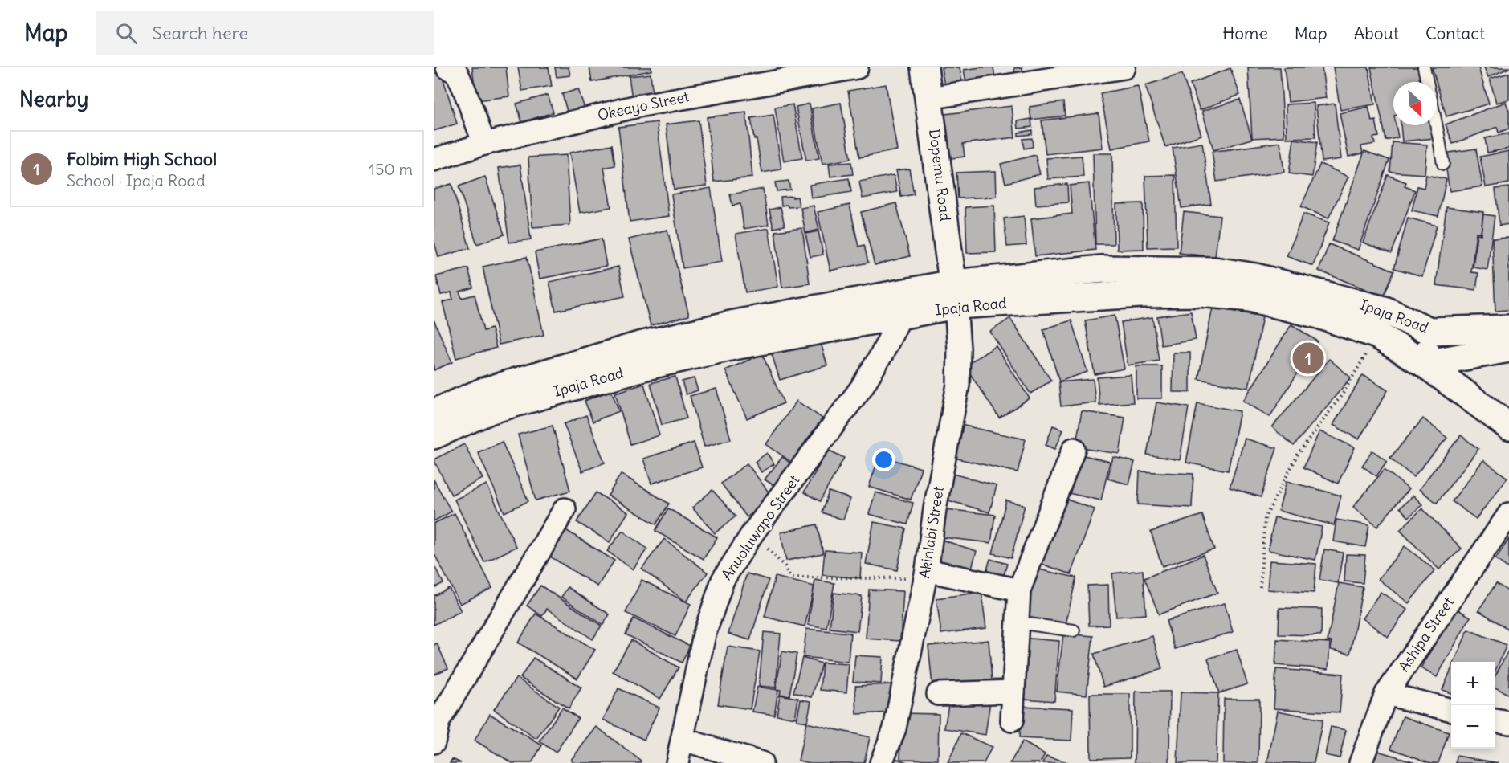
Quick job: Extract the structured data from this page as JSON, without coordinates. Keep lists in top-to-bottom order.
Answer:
{
  "streets": {
    "main road": ["Dopemu Road", "Ipaja Road"],
    "street": [
      "Okeayo Street",
      "Anuoluwapo Street",
      "Akinlabi Street",
      "Ashipa Street"
    ]
  },
  "crossings": [
    ["Dopemu Road", "Ipaja Road"],
    ["Dopemu Road", "Akinlabi Street"],
    ["Ipaja Road", "Anuoluwapo Street"],
    ["Ipaja Road", "Akinlabi Street"]
  ],
  "north": "bottom right",
  "page": {
    "header": "Map",
    "search": "Search here",
    "nav": [
      "Home",
      "Map",
      "About",
      "Contact"
    ],
    "heading": "Nearby",
    "list": [
      {
        "mark": "1",
        "name": "Folbim High School",
        "note": "School · Ipaja Road",
        "value": "150 m"
      }
    ],
    "pins": "1",
    "map_buttons": ["+", "−"]
  }
}
